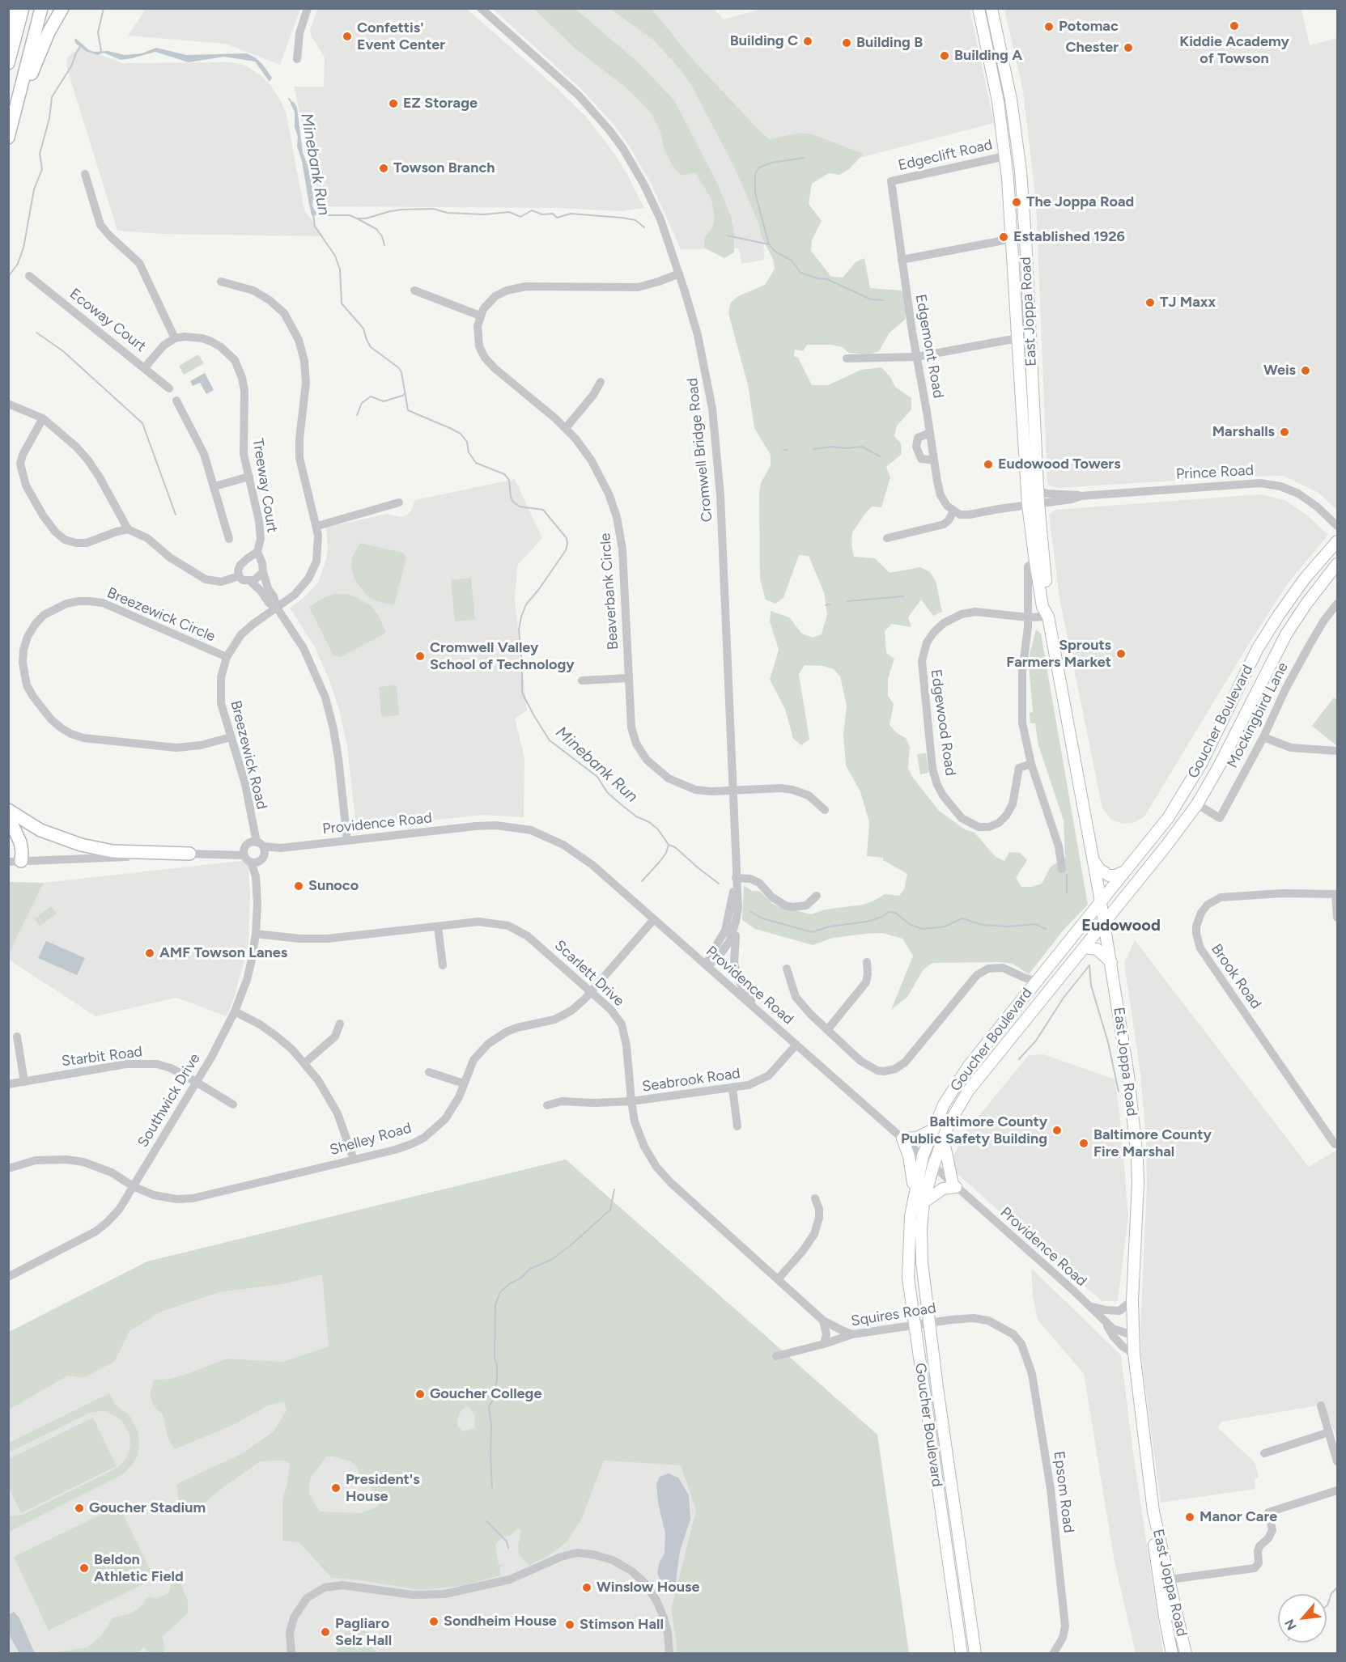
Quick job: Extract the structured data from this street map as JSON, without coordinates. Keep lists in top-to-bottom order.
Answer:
{
  "streets": {
    "main road": ["East Joppa Road", "Goucher Boulevard"],
    "street": [
      "Edgeclift Road",
      "Ecoway Court",
      "Edgemont Road",
      "Cromwell Bridge Road",
      "Prince Road",
      "Treeway Court",
      "Beaverbank Circle",
      "Breezewick Circle",
      "Mockingbird Lane",
      "Edgewood Road",
      "Breezewick Road",
      "Providence Road",
      "Scarlett Drive",
      "Brook Road",
      "Starbit Road",
      "Seabrook Road",
      "Southwick Drive",
      "Shelley Road",
      "Squires Road",
      "Epsom Road"
    ]
  },
  "crossings": [
    ["Edgeclift Road", "East Joppa Road"],
    ["Edgeclift Road", "Edgemont Road"],
    ["East Joppa Road", "Prince Road"],
    ["East Joppa Road", "Goucher Boulevard"],
    ["East Joppa Road", "Edgewood Road"],
    ["East Joppa Road", "Providence Road"],
    ["Edgemont Road", "Prince Road"],
    ["Cromwell Bridge Road", "Beaverbank Circle"],
    ["Cromwell Bridge Road", "Providence Road"],
    ["Breezewick Circle", "Breezewick Road"],
    ["Mockingbird Lane", "Goucher Boulevard"],
    ["Goucher Boulevard", "Providence Road"],
    ["Goucher Boulevard", "Squires Road"],
    ["Breezewick Road", "Providence Road"],
    ["Breezewick Road", "Southwick Drive"],
    ["Providence Road", "Seabrook Road"],
    ["Providence Road", "Southwick Drive"],
    ["Providence Road", "Shelley Road"],
    ["Scarlett Drive", "Seabrook Road"],
    ["Scarlett Drive", "Southwick Drive"],
    ["Scarlett Drive", "Shelley Road"],
    ["Scarlett Drive", "Squires Road"],
    ["Starbit Road", "Southwick Drive"],
    ["Southwick Drive", "Shelley Road"],
    ["Squires Road", "Epsom Road"]
  ],
  "districts": ["Eudowood"],
  "water": ["Minebank Run"],
  "places": [
    "Kiddie Academy of Towson",
    "Potomac",
    "Confettis' Event Center",
    "Building C",
    "Building B",
    "Chester",
    "Building A",
    "EZ Storage",
    "Towson Branch",
    "The Joppa Road",
    "Established 1926",
    "TJ Maxx",
    "Weis",
    "Marshalls",
    "Eudowood Towers",
    "Sprouts Farmers Market",
    "Cromwell Valley School of Technology",
    "Sunoco",
    "AMF Towson Lanes",
    "Baltimore County Public Safety Building",
    "Baltimore County Fire Marshal",
    "Goucher College",
    "President's House",
    "Goucher Stadium",
    "Manor Care",
    "Beldon Athletic Field",
    "Winslow House",
    "Sondheim House",
    "Stimson Hall",
    "Pagliaro Selz Hall"
  ],
  "north": "bottom left"
}
